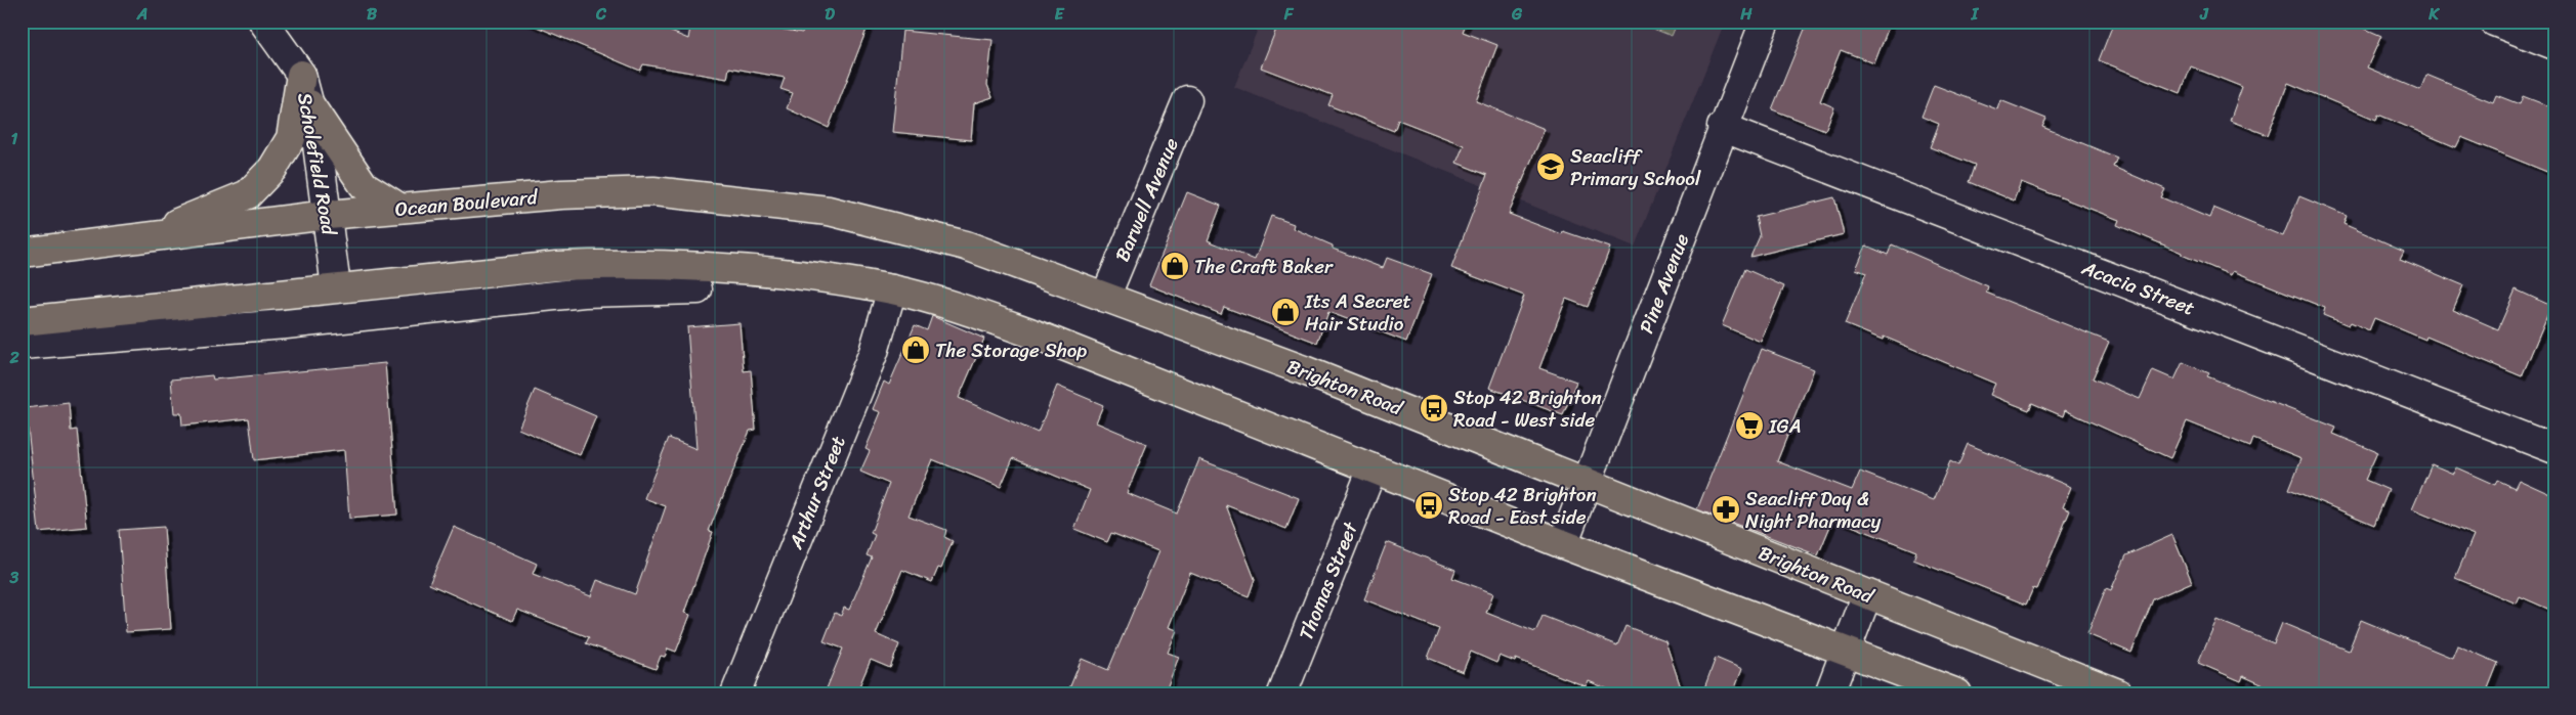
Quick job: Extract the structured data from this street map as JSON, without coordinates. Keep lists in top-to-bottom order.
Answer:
{
  "streets": {
    "main road": ["Ocean Boulevard", "Brighton Road"],
    "street": [
      "Scholefield Road",
      "Barwell Avenue",
      "Pine Avenue",
      "Acacia Street",
      "Arthur Street",
      "Thomas Street"
    ]
  },
  "crossings": [
    ["Scholefield Road", "Ocean Boulevard"],
    ["Barwell Avenue", "Brighton Road"],
    ["Ocean Boulevard", "Brighton Road"],
    ["Pine Avenue", "Acacia Street"],
    ["Pine Avenue", "Brighton Road"]
  ],
  "places": {
    "school or university": ["Seacliff Primary School"],
    "shop": ["The Craft Baker", "Its A Secret Hair Studio", "The Storage Shop"],
    "bus stop": ["Stop 42 Brighton Road - West side", "Stop 42 Brighton Road - East side"],
    "supermarket": ["IGA"],
    "pharmacy": ["Seacliff Day & Night Pharmacy"]
  },
  "grid": {
    "columns": [
      "A",
      "B",
      "C",
      "D",
      "E",
      "F",
      "G",
      "H",
      "I",
      "J",
      "K"
    ],
    "rows": ["1", "2", "3"]
  }
}
